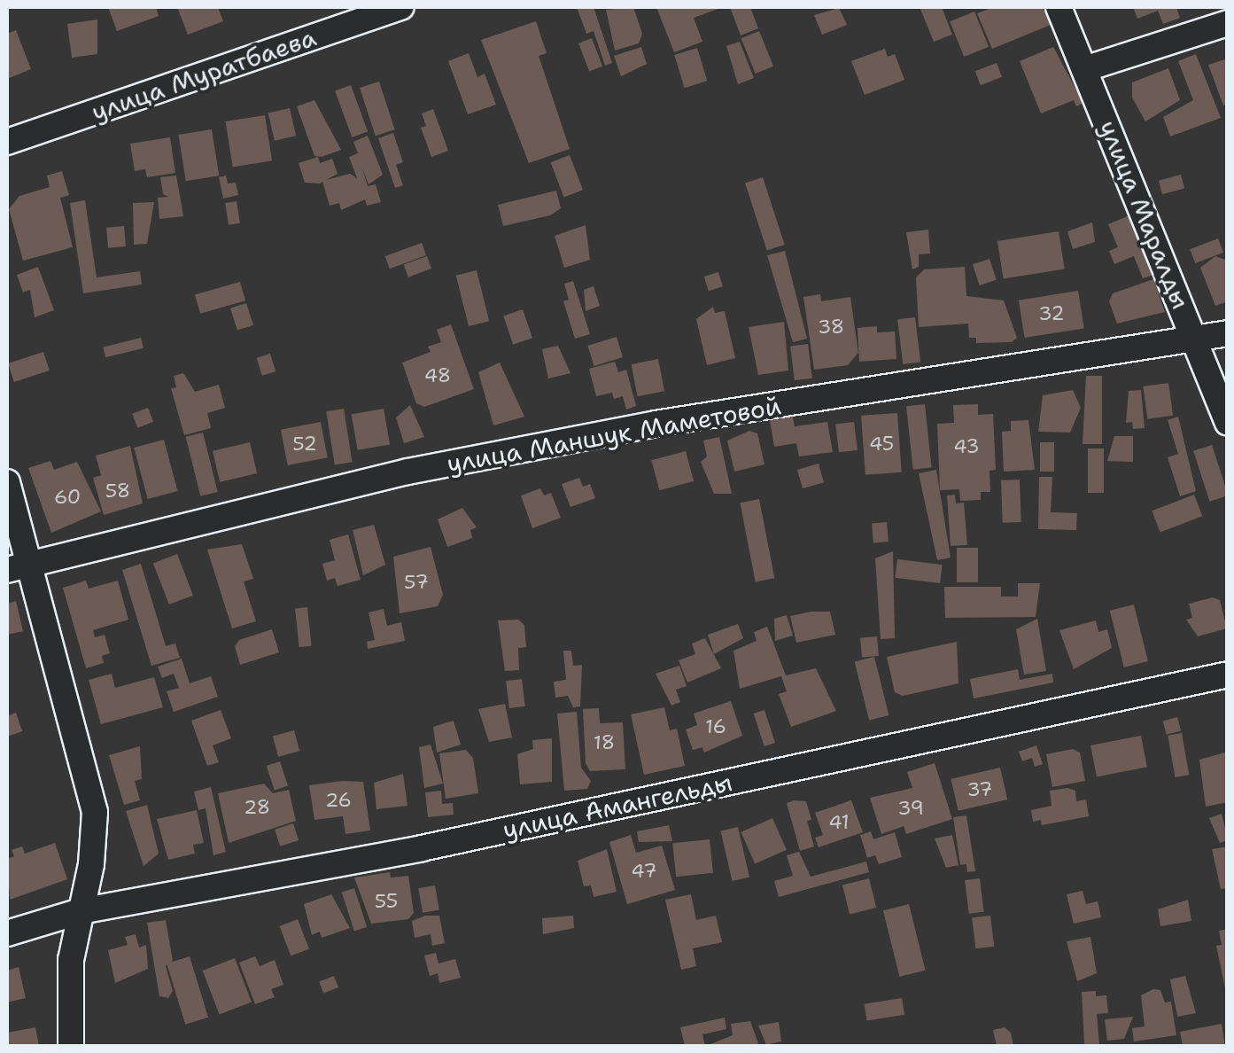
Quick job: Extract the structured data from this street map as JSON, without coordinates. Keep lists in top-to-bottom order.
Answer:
{
  "streets": {
    "street": [
      "улица Муратбаева",
      "улица Маралды",
      "улица Маншук Маметовой",
      "улица Амангельды"
    ]
  },
  "crossings": [
    ["улица Маралды", "улица Маншук Маметовой"]
  ],
  "house_numbers": [
    "32",
    "38",
    "48",
    "52",
    "45",
    "43",
    "58",
    "60",
    "57",
    "16",
    "18",
    "37",
    "26",
    "28",
    "39",
    "41",
    "47",
    "55"
  ]
}
